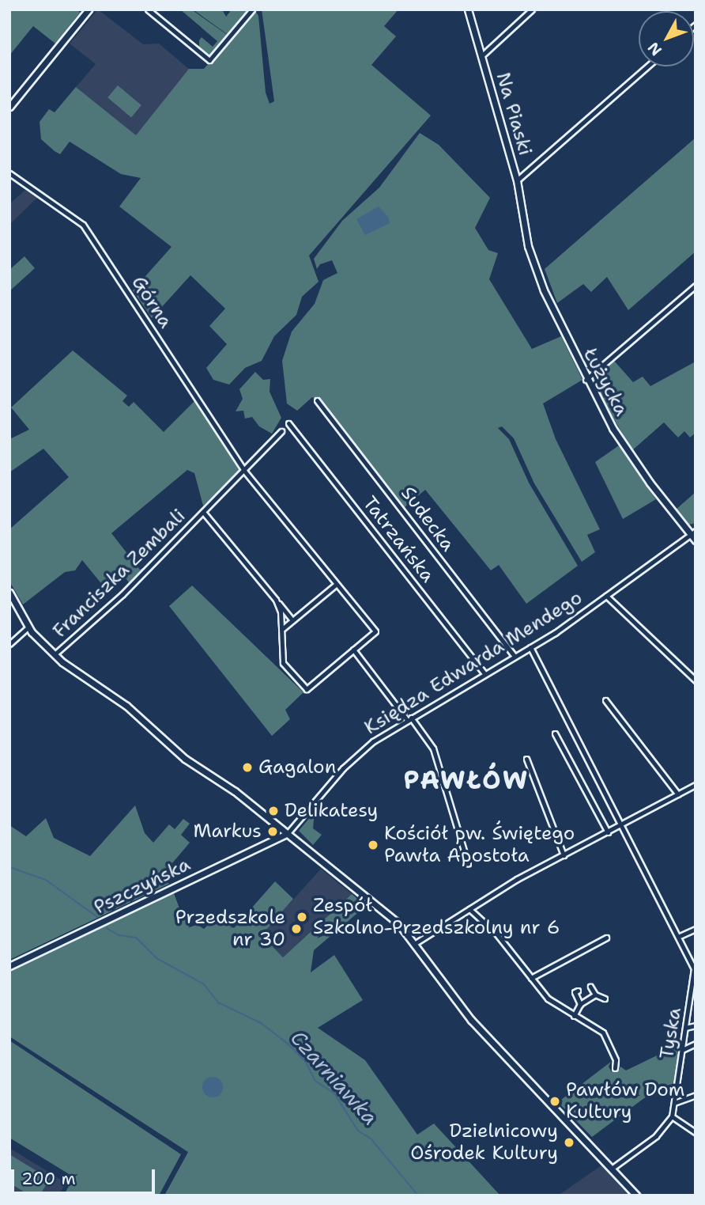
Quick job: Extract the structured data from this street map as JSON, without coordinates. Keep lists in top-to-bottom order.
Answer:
{
  "streets": {
    "street": [
      "Na Piaski",
      "Górna",
      "Łużycka",
      "Sudecka",
      "Tatrzańska",
      "Franciszka Zembali",
      "Księdza Edwarda Mendego",
      "Pszczyńska",
      "Tyska"
    ]
  },
  "crossings": [
    ["Na Piaski", "Łużycka"],
    ["Górna", "Franciszka Zembali"],
    ["Łużycka", "Księdza Edwarda Mendego"],
    ["Sudecka", "Księdza Edwarda Mendego"],
    ["Tatrzańska", "Księdza Edwarda Mendego"],
    ["Księdza Edwarda Mendego", "Pszczyńska"],
    ["Księdza Edwarda Mendego", "Tyska"]
  ],
  "districts": ["PAWŁÓW"],
  "water": ["Czarniawka"],
  "places": [
    "Gagalon",
    "Delikatesy",
    "Markus",
    "Kościół pw. Świętego Pawła Apostoła",
    "Zespół Szkolno-Przedszkolny nr 6",
    "Przedszkole nr 30",
    "Pawłów Dom Kultury",
    "Dzielnicowy Ośrodek Kultury"
  ],
  "scale_bar": "200 m",
  "north": "bottom left"
}
